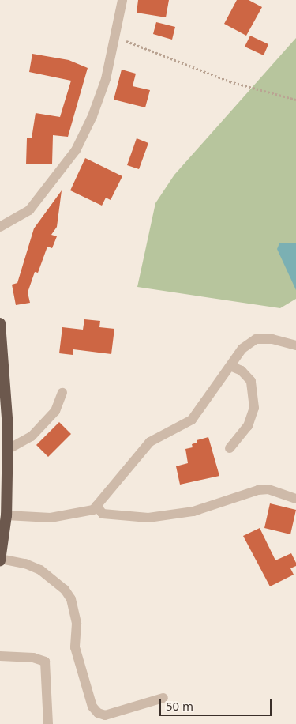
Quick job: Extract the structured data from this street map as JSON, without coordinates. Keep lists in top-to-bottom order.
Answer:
{
  "scale_bar": "50 m"
}
